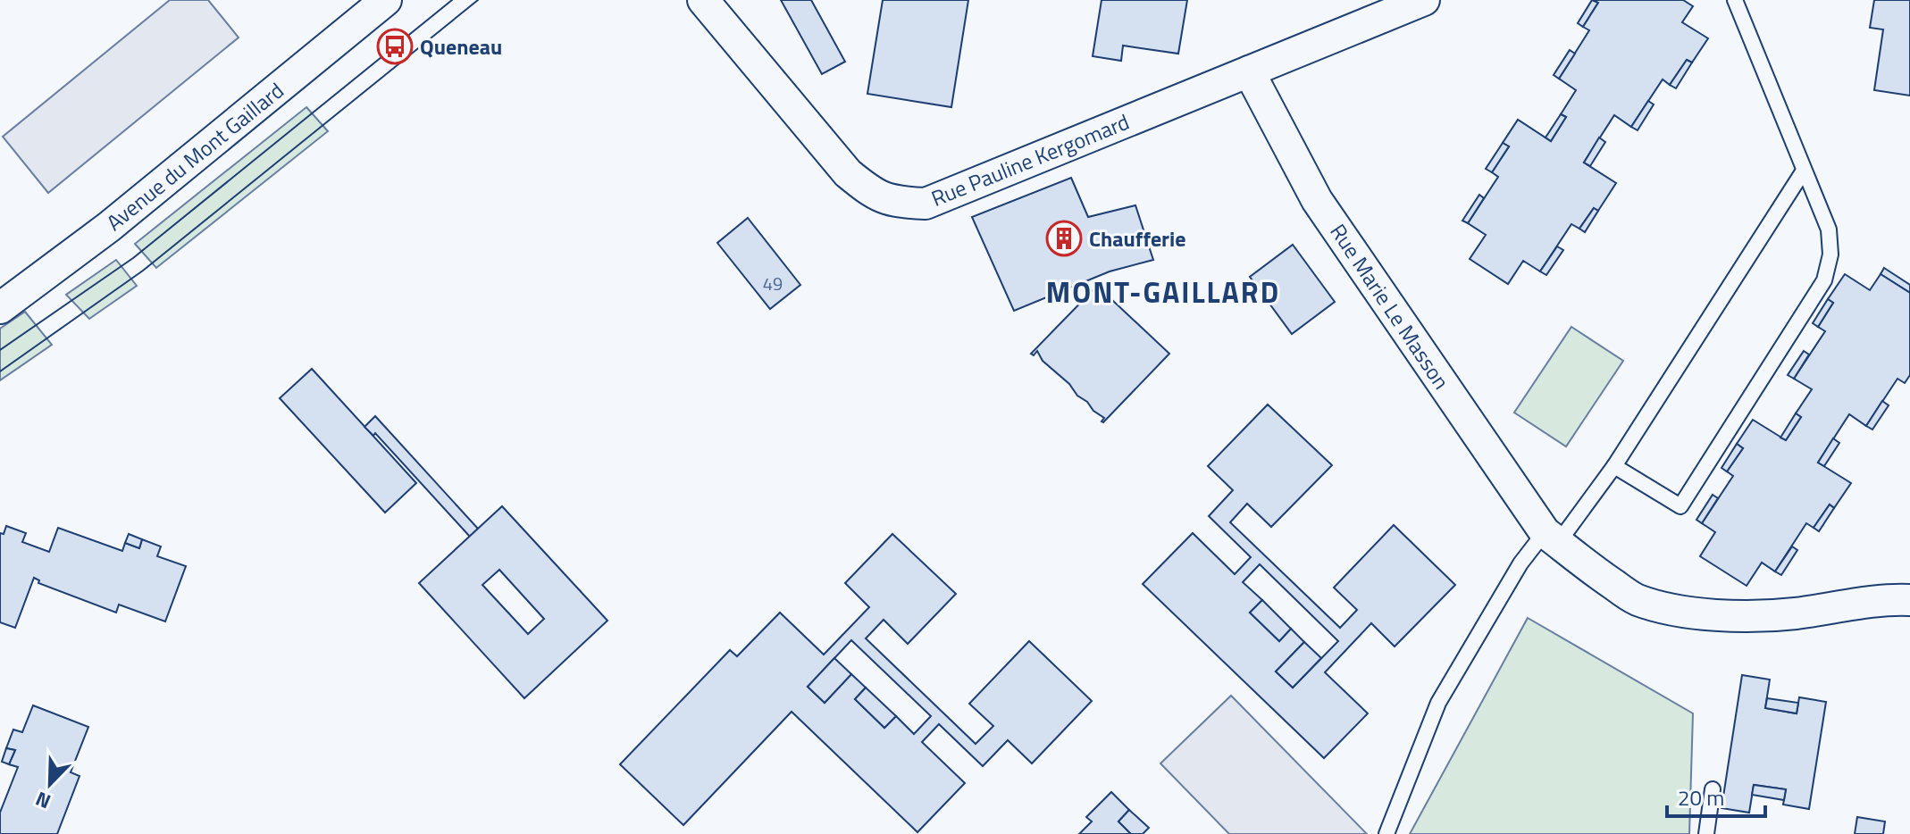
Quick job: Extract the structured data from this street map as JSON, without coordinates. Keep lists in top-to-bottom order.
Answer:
{
  "streets": {
    "street": ["Avenue du Mont Gaillard", "Rue Pauline Kergomard", "Rue Marie Le Masson"]
  },
  "crossings": [
    ["Rue Pauline Kergomard", "Rue Marie Le Masson"]
  ],
  "districts": ["MONT-GAILLARD"],
  "places": {
    "bus stop": ["Queneau"],
    "building": ["Chaufferie"]
  },
  "house_numbers": ["49"],
  "scale_bar": "20 m",
  "north": "bottom left"
}
